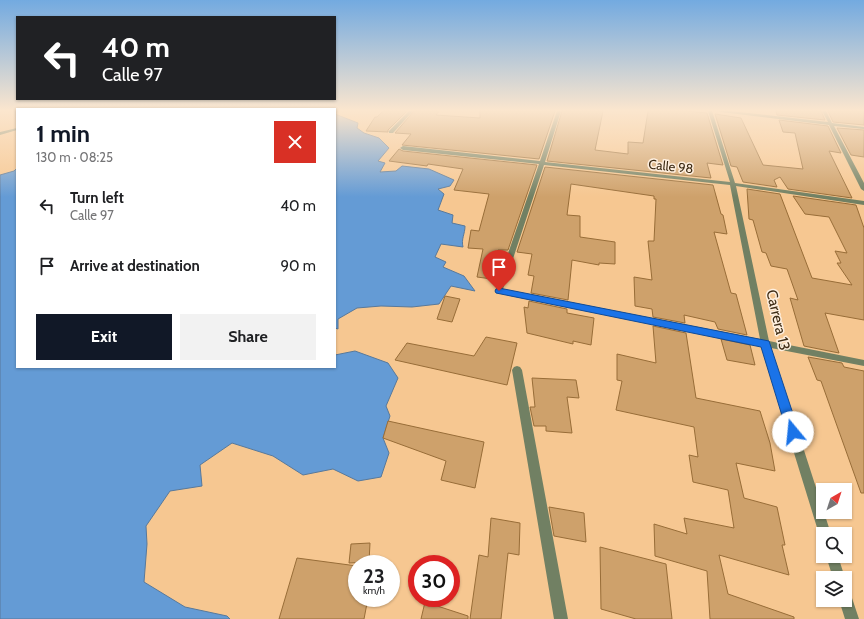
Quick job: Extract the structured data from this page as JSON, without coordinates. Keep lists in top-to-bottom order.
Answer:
{
  "streets": {
    "street": ["Calle 98", "Carrera 13"]
  },
  "crossings": [
    ["Calle 98", "Carrera 13"]
  ],
  "north": "top right",
  "page": {
    "turn": ["40 m", "Calle 97"],
    "heading": ["1 min", "130 m · 08:25"],
    "list": [
      {
        "name": "Turn left",
        "note": "Calle 97",
        "value": "40 m"
      },
      {
        "name": "Arrive at destination",
        "value": "90 m"
      }
    ],
    "buttons": ["Exit", "Share"],
    "speed": "23 km/h",
    "limit": "30"
  }
}
